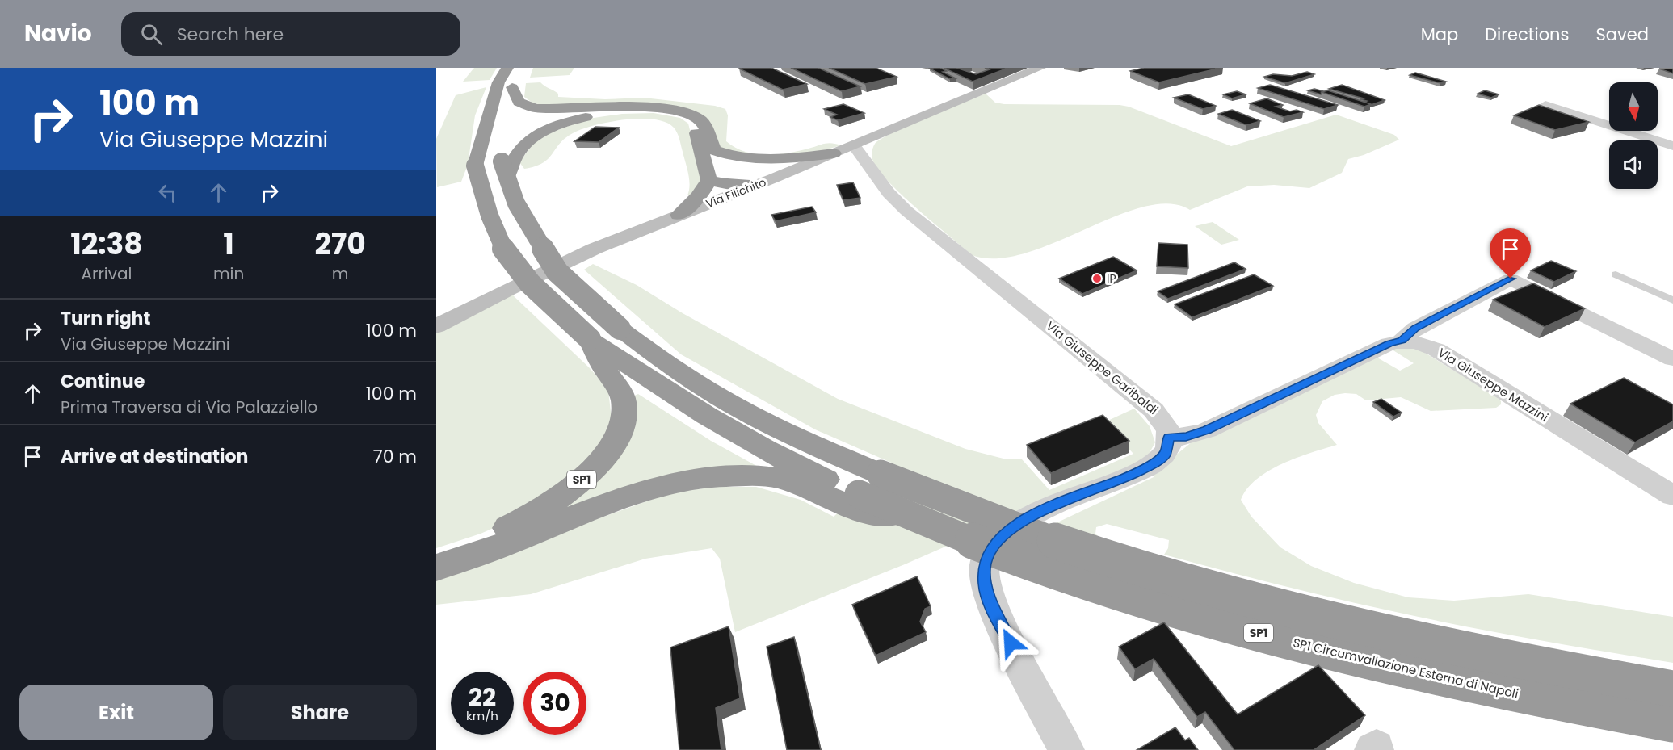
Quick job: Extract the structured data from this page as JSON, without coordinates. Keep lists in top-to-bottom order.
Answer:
{
  "streets": {
    "highway": ["SP1", "SP1 Circumvallazione Esterna di Napoli"],
    "street": ["Via Filichito", "Via Giuseppe Garibaldi", "Via Giuseppe Mazzini"]
  },
  "crossings": [
    ["Via Filichito", "Via Giuseppe Garibaldi"],
    ["SP1", "SP1 Circumvallazione Esterna di Napoli"]
  ],
  "places": ["IP"],
  "north": "bottom",
  "page": {
    "header": "Navio",
    "search": "Search here",
    "nav": ["Map", "Directions", "Saved"],
    "turn": ["100 m", "Via Giuseppe Mazzini"],
    "eta": [
      "12:38",
      "Arrival",
      "1",
      "min",
      "270",
      "m"
    ],
    "list": [
      {
        "name": "Turn right",
        "note": "Via Giuseppe Mazzini",
        "value": "100 m"
      },
      {
        "name": "Continue",
        "note": "Prima Traversa di Via Palazziello",
        "value": "100 m"
      },
      {
        "name": "Arrive at destination",
        "value": "70 m"
      }
    ],
    "speed": "22 km/h",
    "limit": "30",
    "buttons": ["Exit", "Share"]
  }
}
